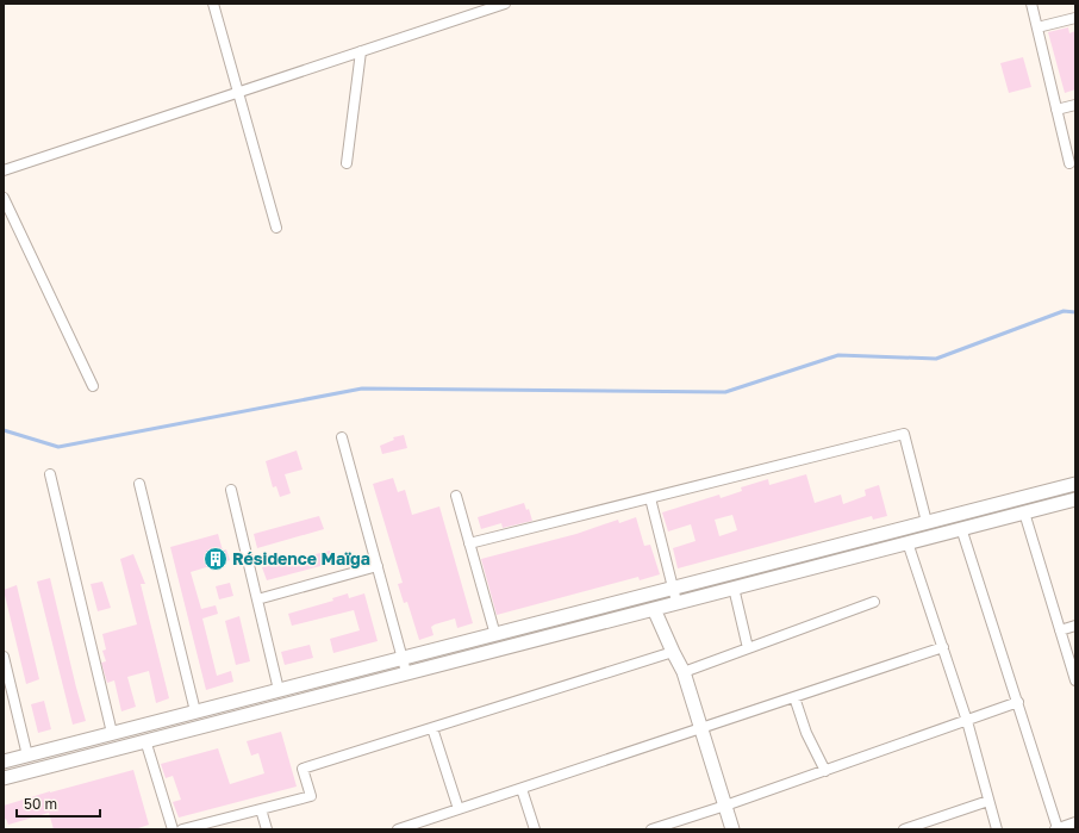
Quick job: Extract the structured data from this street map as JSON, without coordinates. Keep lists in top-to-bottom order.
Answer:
{
  "places": {
    "building": ["Résidence Maïga"]
  },
  "scale_bar": "50 m"
}
